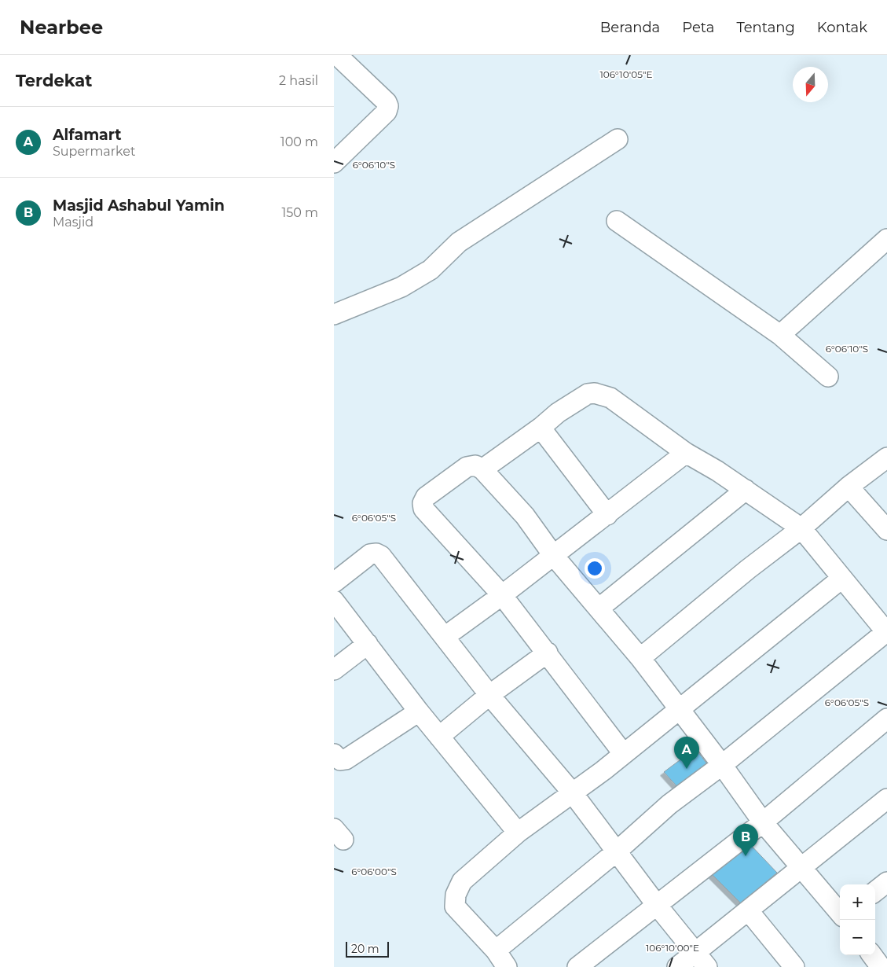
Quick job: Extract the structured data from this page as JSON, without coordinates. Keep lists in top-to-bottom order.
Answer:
{
  "scale_bar": "20 m",
  "north": "bottom",
  "page": {
    "header": "Nearbee",
    "nav": [
      "Beranda",
      "Peta",
      "Tentang",
      "Kontak"
    ],
    "heading": ["Terdekat", "2 hasil"],
    "list": [
      {
        "mark": "A",
        "name": "Alfamart",
        "note": "Supermarket",
        "value": "100 m"
      },
      {
        "mark": "B",
        "name": "Masjid Ashabul Yamin",
        "note": "Masjid",
        "value": "150 m"
      }
    ],
    "pins": ["A", "B"],
    "map_buttons": ["+", "−"],
    "scale": "20 m"
  },
  "coordinates": [
    "106°10'05\"E",
    "6°06'10\"S",
    "6°06'05\"S",
    "6°06'00\"S",
    "106°10'00\"E"
  ]
}
